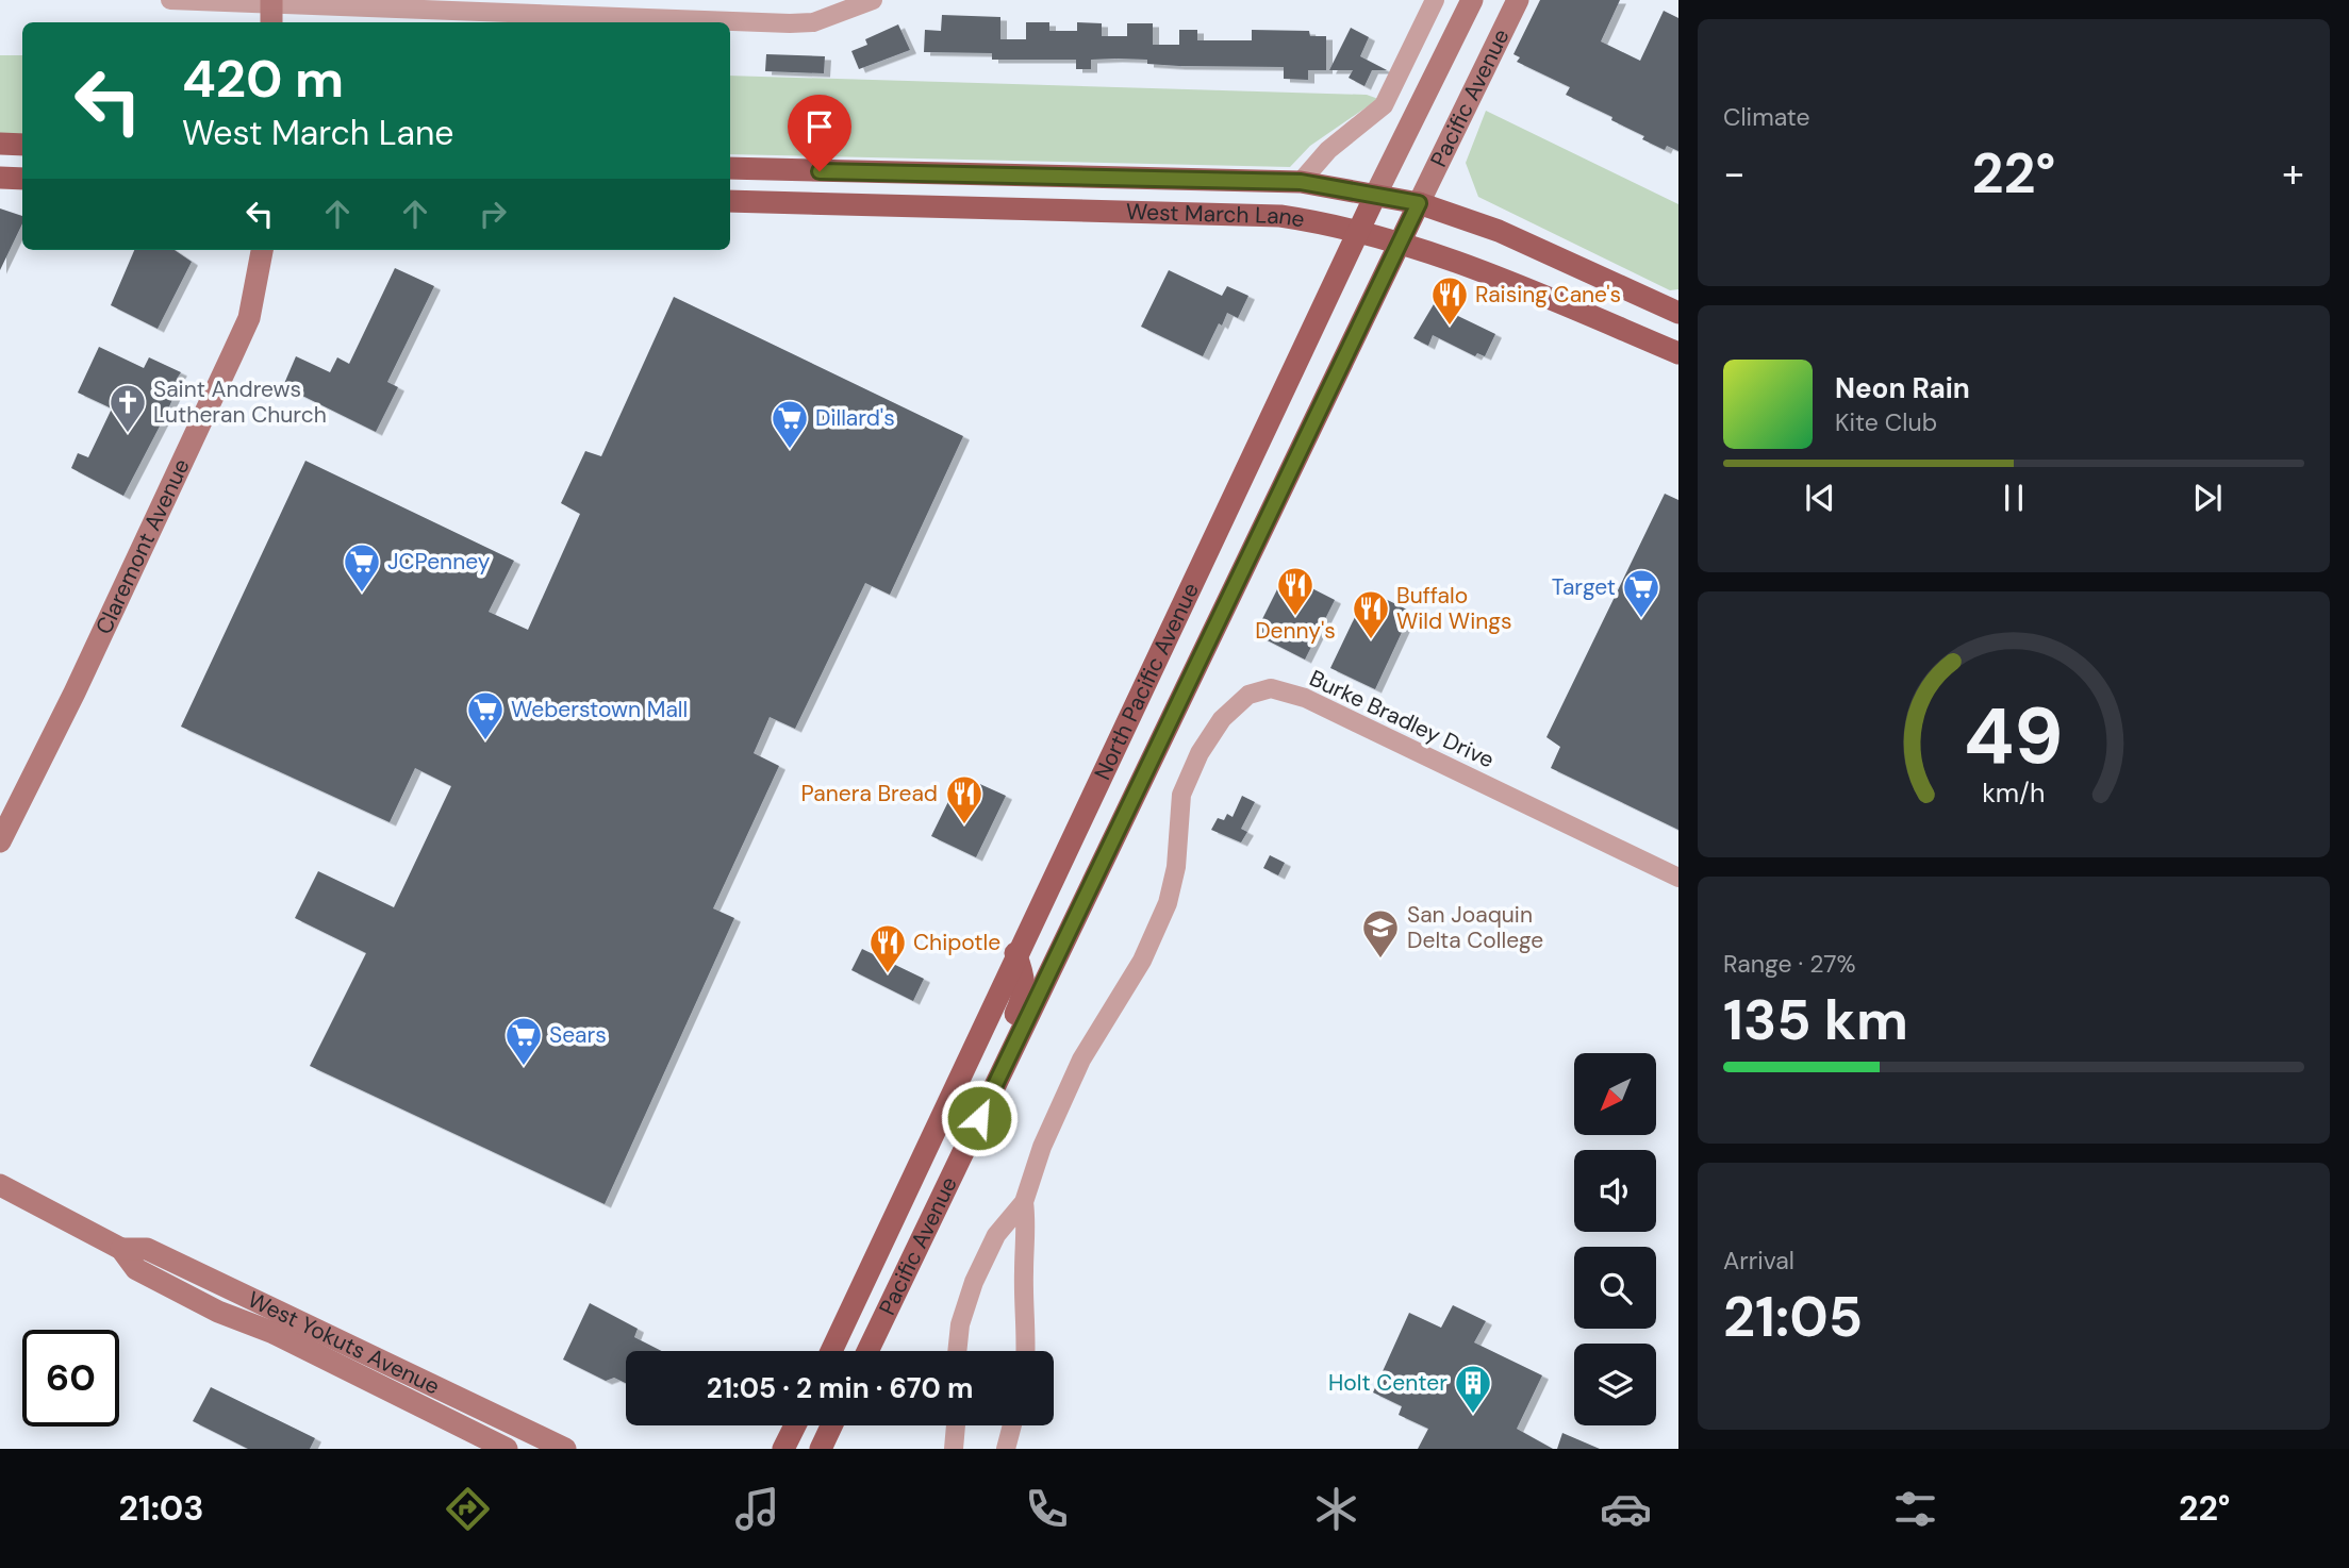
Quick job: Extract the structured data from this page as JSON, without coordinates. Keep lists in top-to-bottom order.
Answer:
{
  "streets": {
    "main road": ["Pacific Avenue", "West March Lane", "North Pacific Avenue"],
    "street": ["Claremont Avenue", "Burke Bradley Drive", "West Yokuts Avenue"]
  },
  "crossings": [
    ["Pacific Avenue", "West March Lane"],
    ["West March Lane", "North Pacific Avenue"]
  ],
  "places": {
    "restaurant": [
      "Raising Cane's",
      "Denny's",
      "Buffalo Wild Wings",
      "Panera Bread",
      "Chipotle"
    ],
    "church": ["Saint Andrews Lutheran Church"],
    "supermarket": [
      "Dillard's",
      "JCPenney",
      "Target",
      "Weberstown Mall",
      "Sears"
    ],
    "school or university": ["San Joaquin Delta College"],
    "building": ["Holt Center"]
  },
  "north": "bottom left",
  "page": {
    "tile": [
      "Climate",
      ["Range · 27%", "135 km"],
      ["Arrival", "21:05"]
    ],
    "turn": ["420 m", "West March Lane"],
    "heat": ["−", "22°", "+"],
    "song": ["Neon Rain", "Kite Club"],
    "limit": "60",
    "trip": "21:05 · 2 min · 670 m",
    "tabs": ["21:03", "22°"],
    "gauge": ["49", "km/h"]
  }
}
